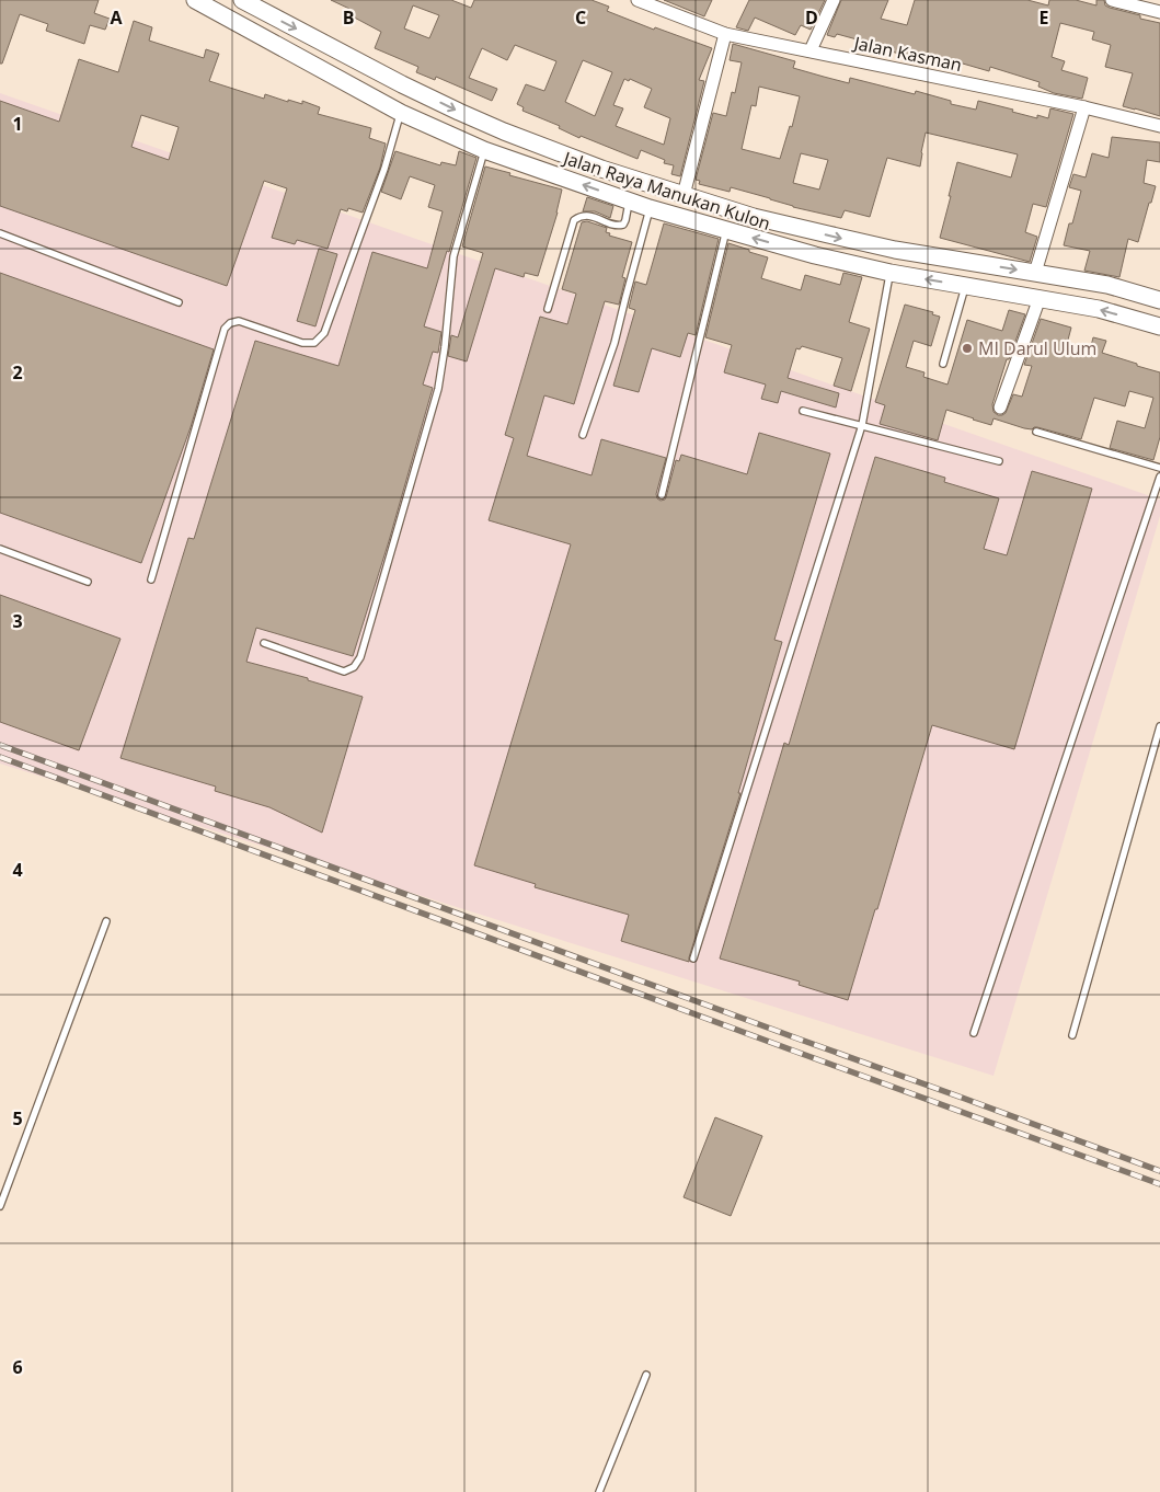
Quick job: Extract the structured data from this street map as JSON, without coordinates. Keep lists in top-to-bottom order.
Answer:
{
  "streets": {
    "main road": ["Jalan Raya Manukan Kulon"],
    "street": ["Jalan Kasman"]
  },
  "places": ["MI Darul Ulum"],
  "grid": {
    "columns": [
      "A",
      "B",
      "C",
      "D",
      "E"
    ],
    "rows": [
      "1",
      "2",
      "3",
      "4",
      "5",
      "6"
    ]
  }
}
